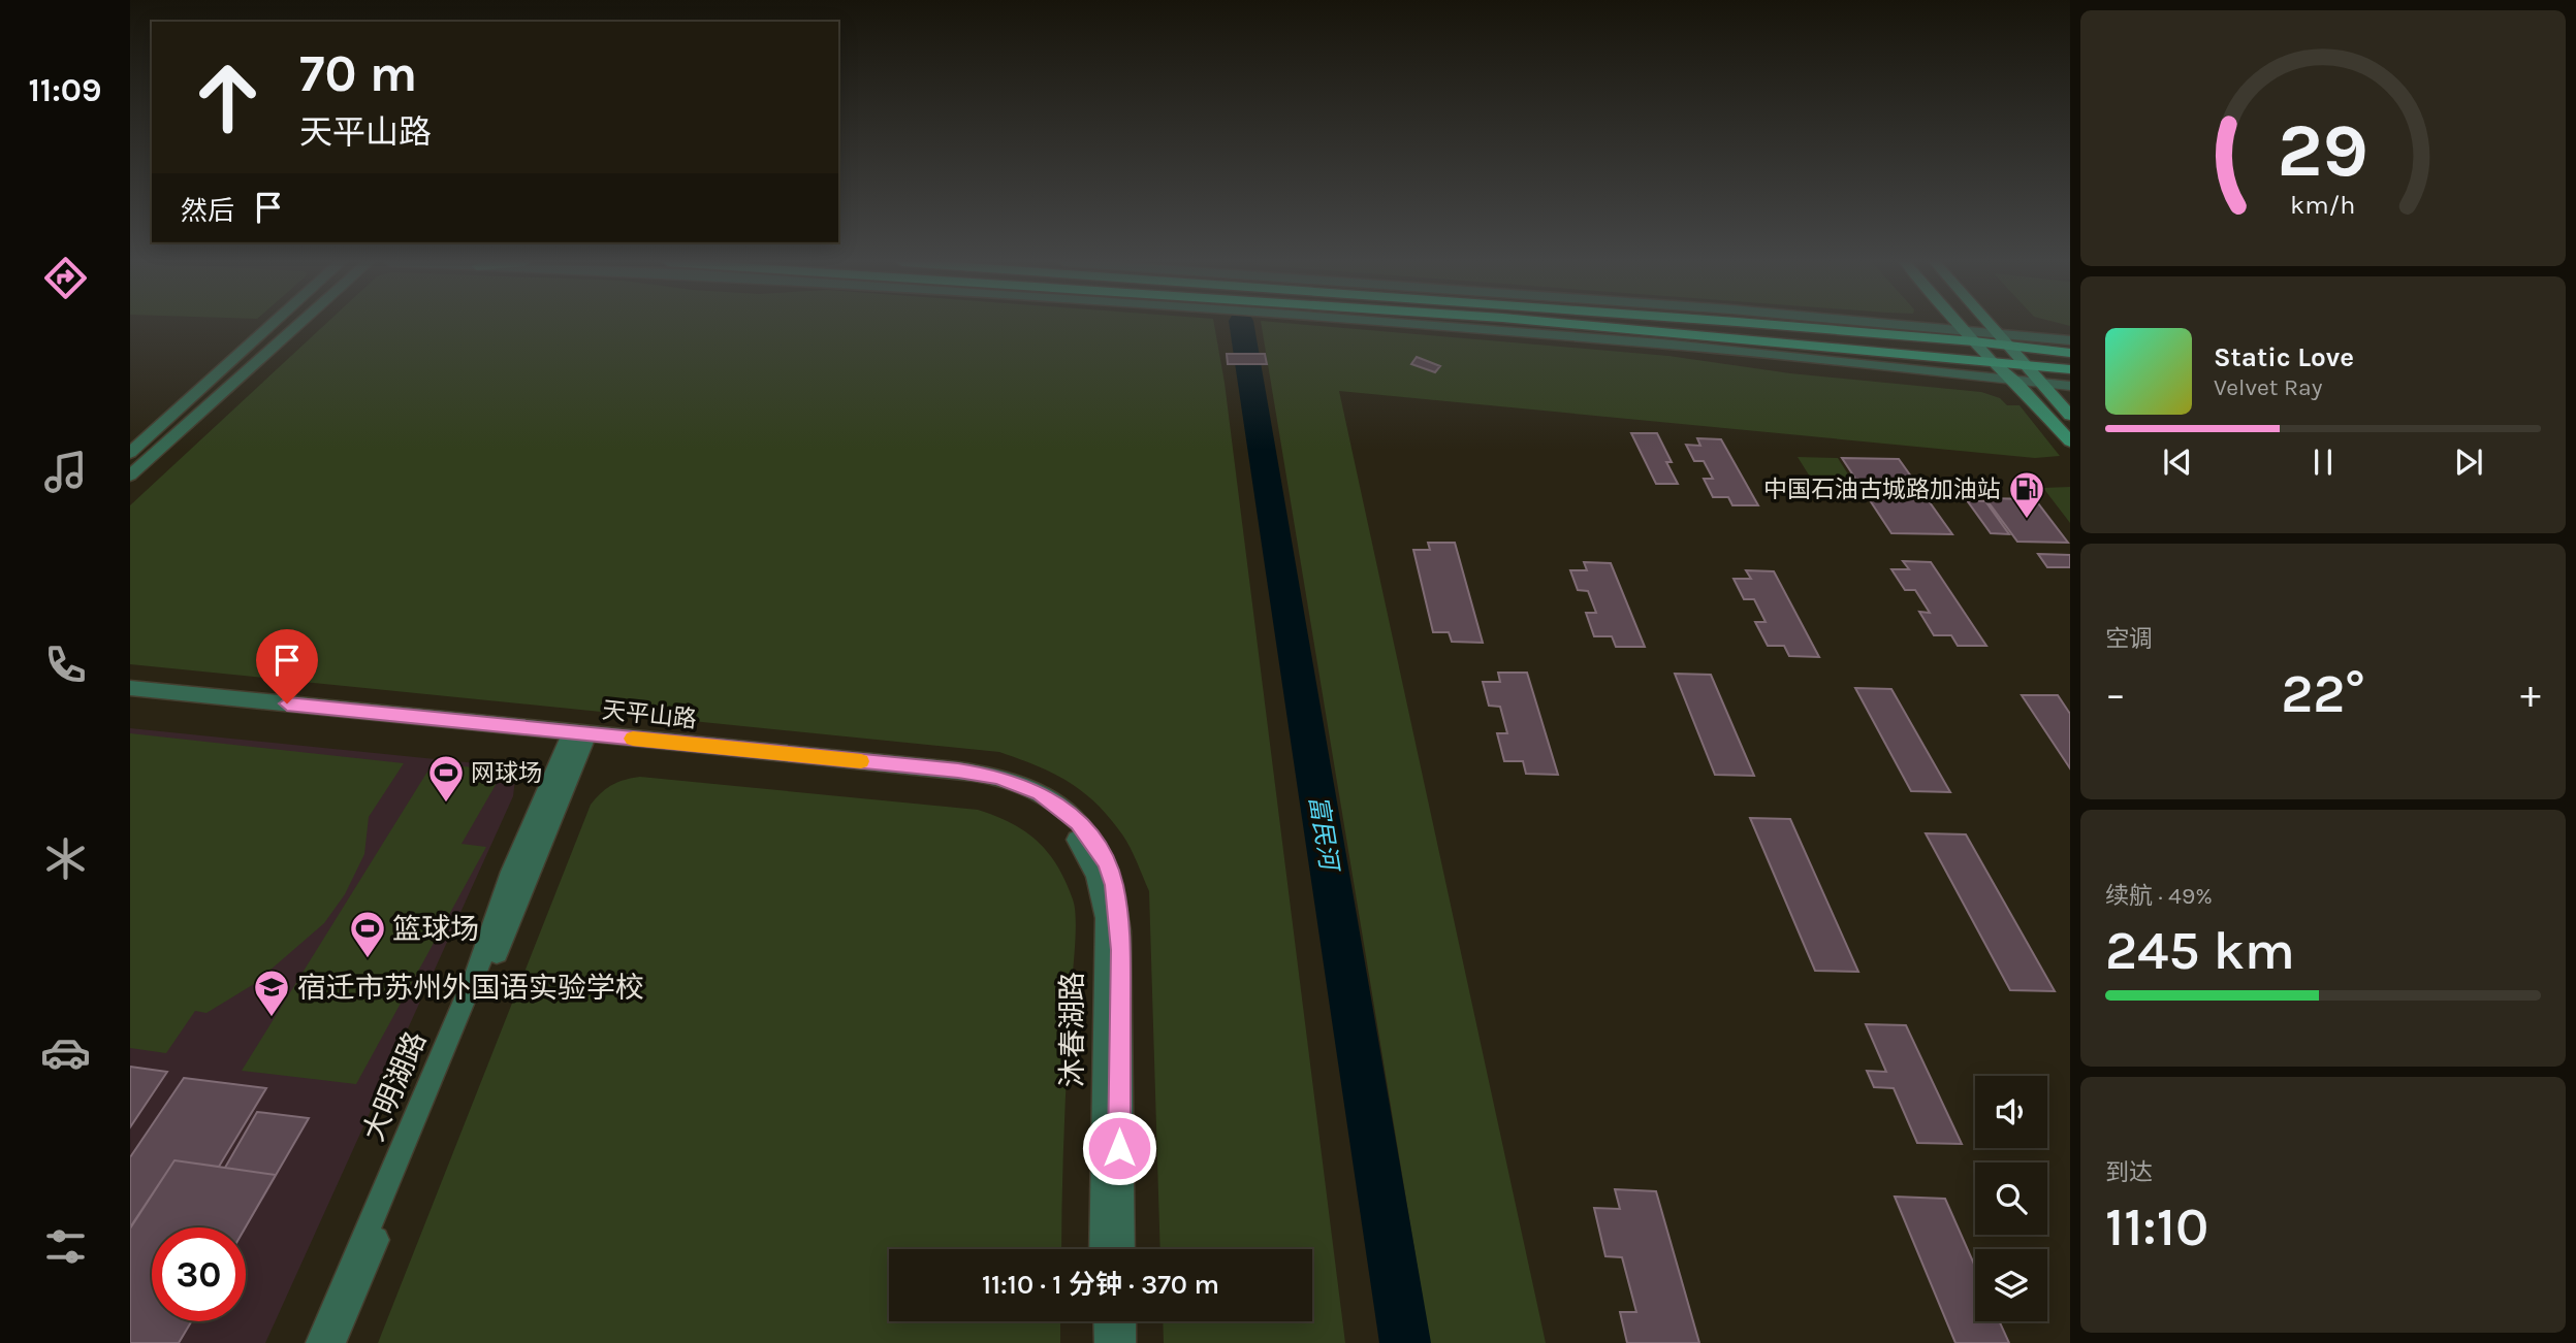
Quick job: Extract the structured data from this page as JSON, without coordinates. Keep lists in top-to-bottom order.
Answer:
{
  "streets": {
    "street": ["天平山路", "沐春湖路", "大明湖路"]
  },
  "crossings": [
    ["天平山路", "沐春湖路"],
    ["天平山路", "大明湖路"]
  ],
  "water": ["富民河"],
  "places": {
    "fuel station": ["中国石油古城路加油站"],
    "sports": ["网球场", "篮球场"],
    "school or university": ["宿迁市苏州外国语实验学校"]
  },
  "page": {
    "tabs": "11:09",
    "turn": ["70 m", "天平山路"],
    "then": "然后",
    "song": ["Static Love", "Velvet Ray"],
    "tile": [
      "空调",
      ["续航 · 49%", "245 km"],
      ["到达", "11:10"]
    ],
    "heat": ["−", "22°", "+"],
    "limit": "30",
    "trip": "11:10 · 1 分钟 · 370 m",
    "gauge": ["29", "km/h"]
  }
}
